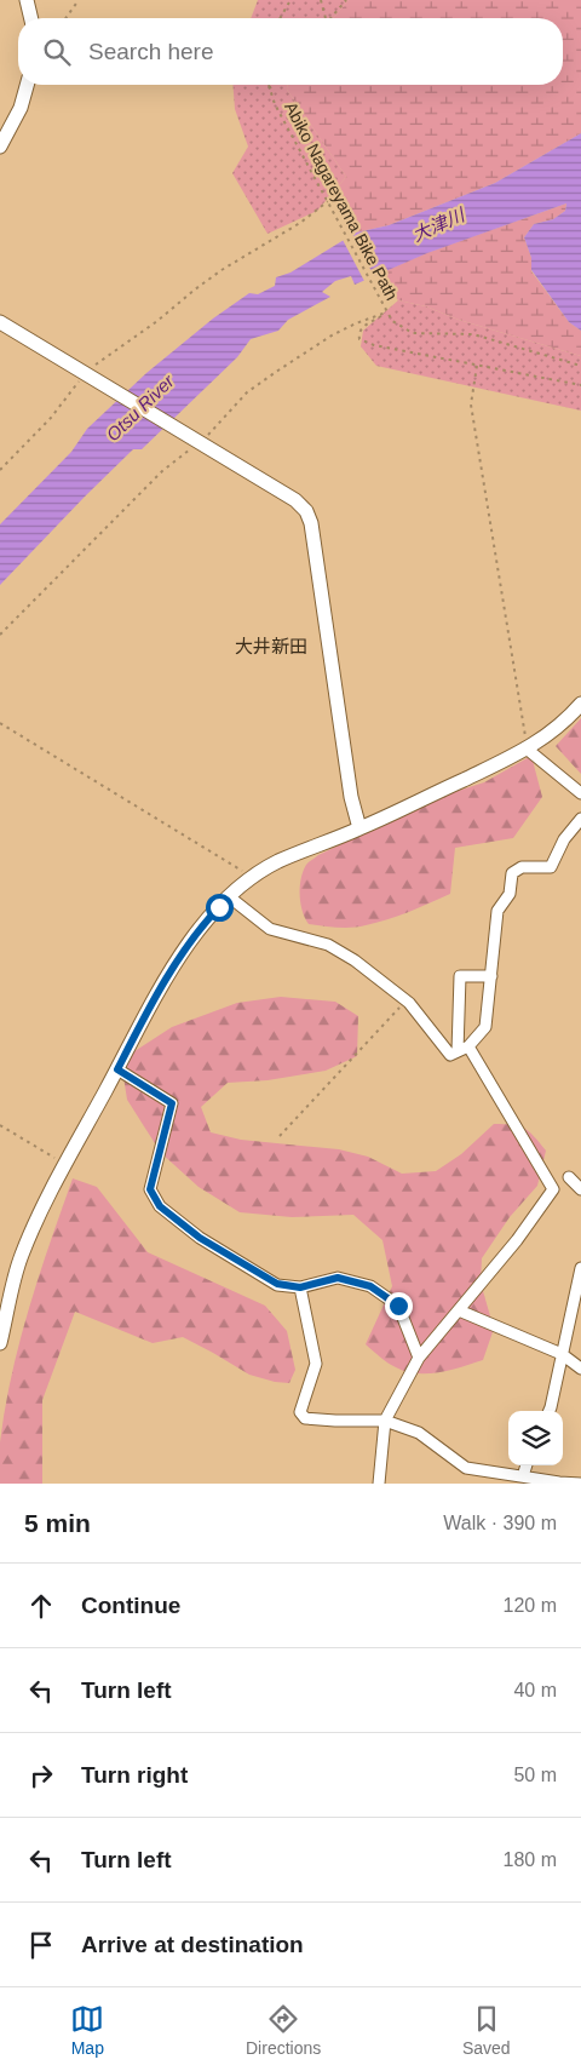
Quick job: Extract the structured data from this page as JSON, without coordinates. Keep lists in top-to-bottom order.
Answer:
{
  "streets": {
    "path": ["Abiko Nagareyama Bike Path"]
  },
  "districts": ["大井新田"],
  "water": ["大津川", "Otsu River"],
  "page": {
    "search": "Search here",
    "heading": ["5 min", "Walk · 390 m"],
    "list": [
      ["Continue", "120 m"],
      ["Turn left", "40 m"],
      ["Turn right", "50 m"],
      ["Turn left", "180 m"],
      "Arrive at destination"
    ],
    "nav": ["Map", "Directions", "Saved"]
  }
}
